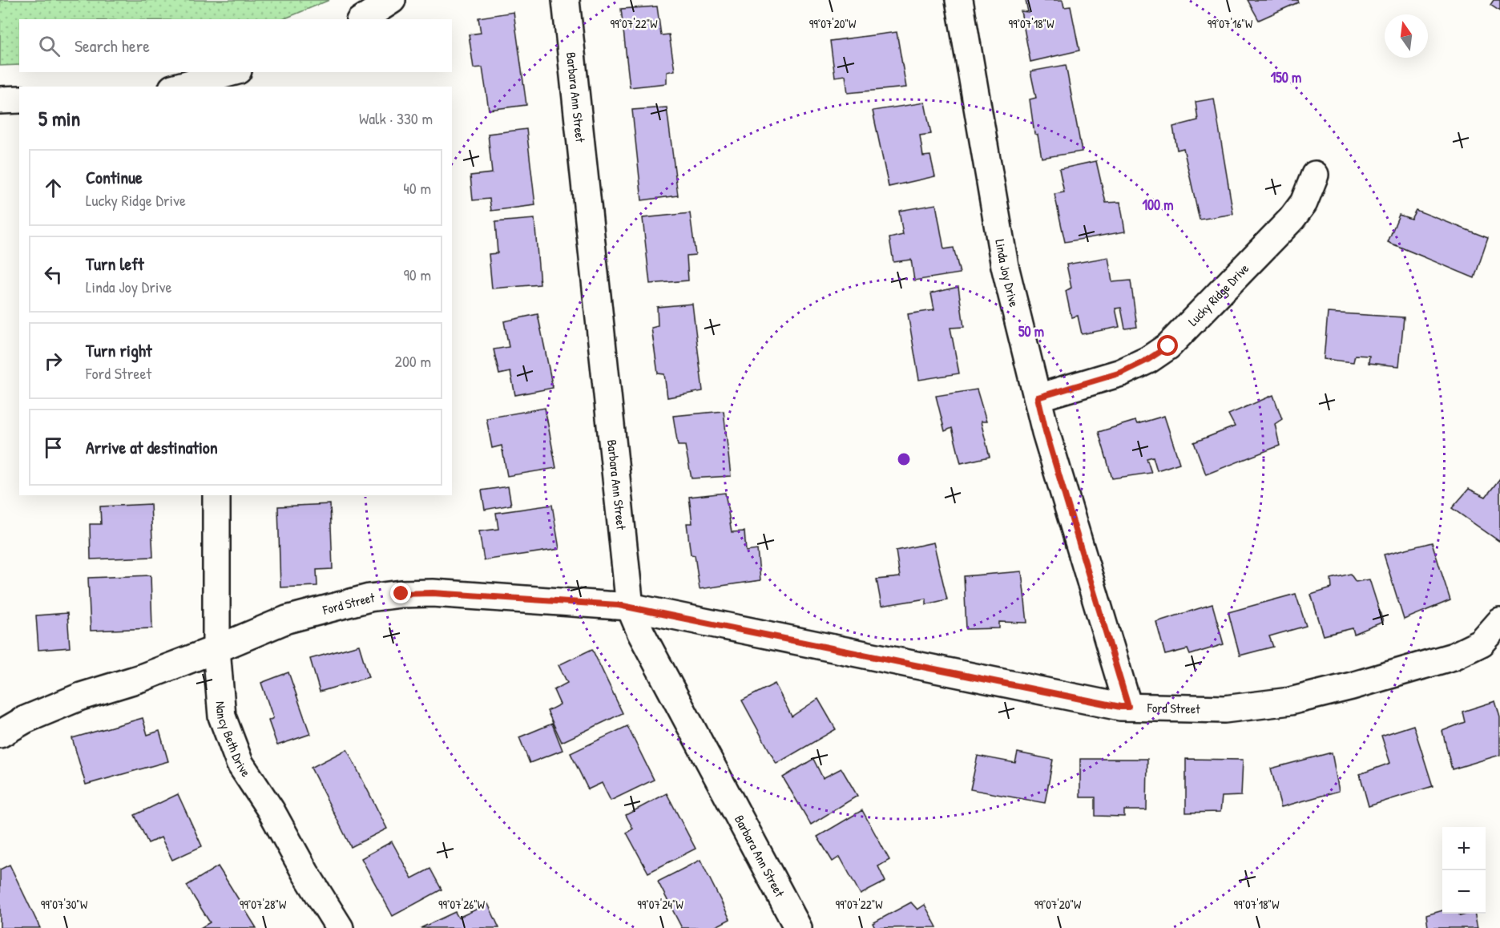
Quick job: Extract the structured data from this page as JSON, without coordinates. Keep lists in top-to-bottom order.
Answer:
{
  "streets": {
    "street": [
      "Barbara Ann Street",
      "Linda Joy Drive",
      "Lucky Ridge Drive",
      "Ford Street",
      "Nancy Beth Drive"
    ]
  },
  "crossings": [
    ["Barbara Ann Street", "Ford Street"],
    ["Linda Joy Drive", "Lucky Ridge Drive"],
    ["Linda Joy Drive", "Ford Street"],
    ["Ford Street", "Nancy Beth Drive"]
  ],
  "north": "top",
  "page": {
    "search": "Search here",
    "heading": ["5 min", "Walk · 330 m"],
    "list": [
      ["Continue", "Lucky Ridge Drive", "40 m"],
      ["Turn left", "Linda Joy Drive", "90 m"],
      ["Turn right", "Ford Street", "200 m"],
      "Arrive at destination"
    ],
    "map_buttons": ["+", "−"]
  },
  "coordinates": [
    "99°07'22\"W",
    "99°07'20\"W",
    "99°07'18\"W",
    "99°07'16\"W",
    "99°07'30\"W",
    "99°07'28\"W",
    "99°07'26\"W",
    "99°07'24\"W"
  ],
  "rings": ["150 m", "100 m", "50 m"]
}
